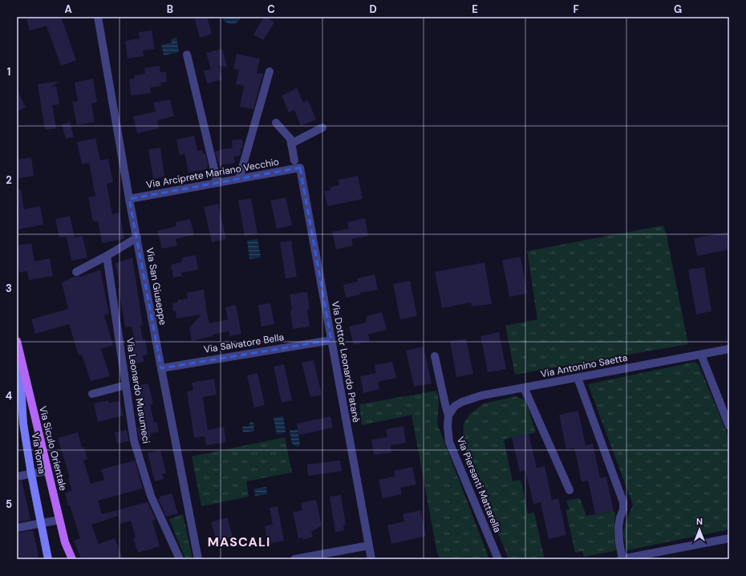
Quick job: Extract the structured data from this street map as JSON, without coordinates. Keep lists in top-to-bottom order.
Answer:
{
  "streets": {
    "main road": ["Via Siculo Orientale"],
    "street": [
      "Via Arciprete Mariano Vecchio",
      "Via San Giuseppe",
      "Via Salvatore Bella",
      "Via Dottor Leonardo Patanè",
      "Via Antonino Saetta",
      "Via Leonardo Musumeci",
      "Via Roma",
      "Via Piersanti Mattarella"
    ]
  },
  "crossings": [
    ["Via Arciprete Mariano Vecchio", "Via San Giuseppe"],
    ["Via Arciprete Mariano Vecchio", "Via Dottor Leonardo Patanè"],
    ["Via San Giuseppe", "Via Salvatore Bella"],
    ["Via Salvatore Bella", "Via Dottor Leonardo Patanè"],
    ["Via Antonino Saetta", "Via Piersanti Mattarella"],
    ["Via Siculo Orientale", "Via Roma"]
  ],
  "districts": ["MASCALI"],
  "north": "top",
  "grid": {
    "columns": [
      "A",
      "B",
      "C",
      "D",
      "E",
      "F",
      "G"
    ],
    "rows": [
      "1",
      "2",
      "3",
      "4",
      "5"
    ]
  }
}
